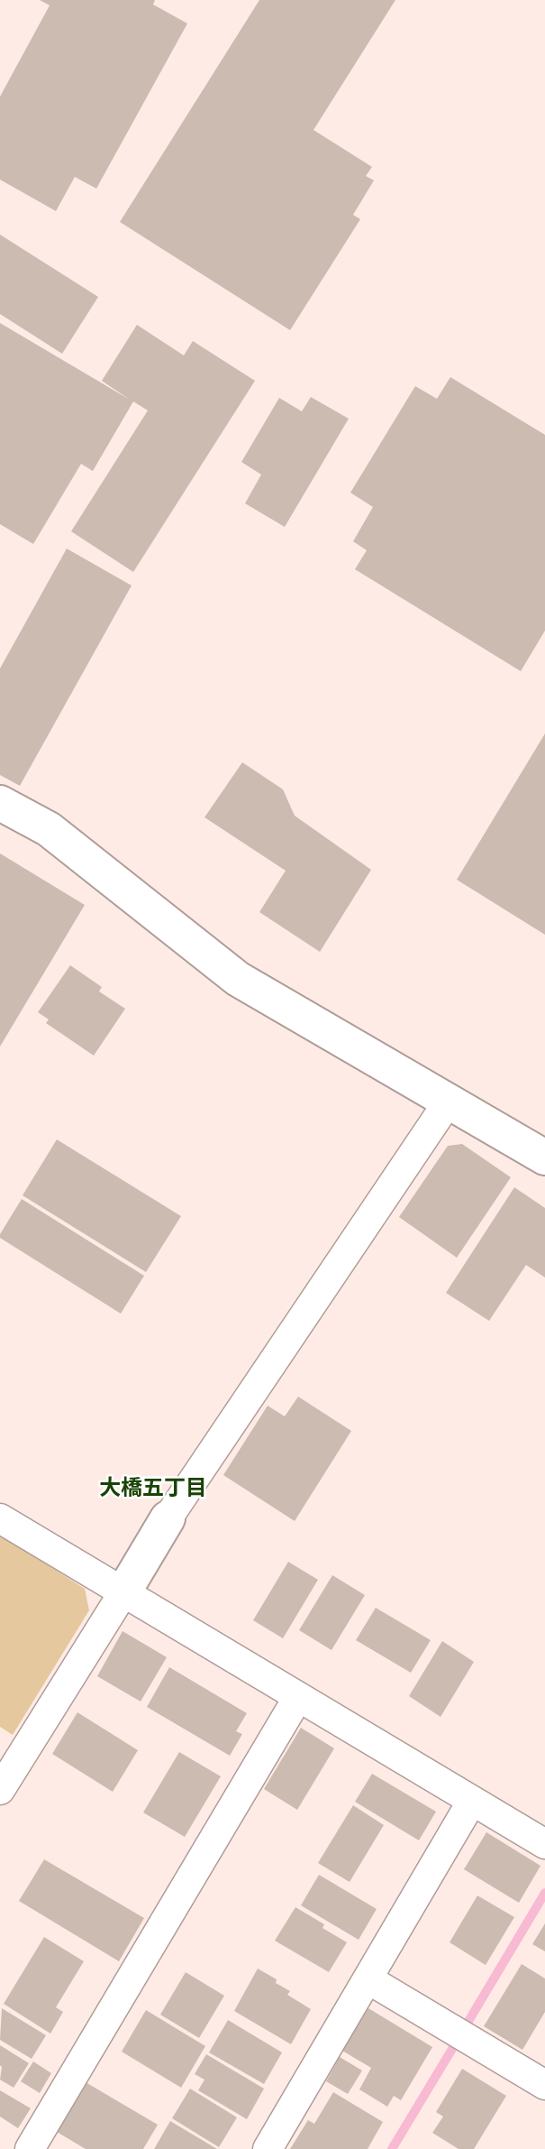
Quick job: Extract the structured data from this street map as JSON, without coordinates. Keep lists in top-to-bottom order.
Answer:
{
  "districts": ["大橋五丁目"]
}
